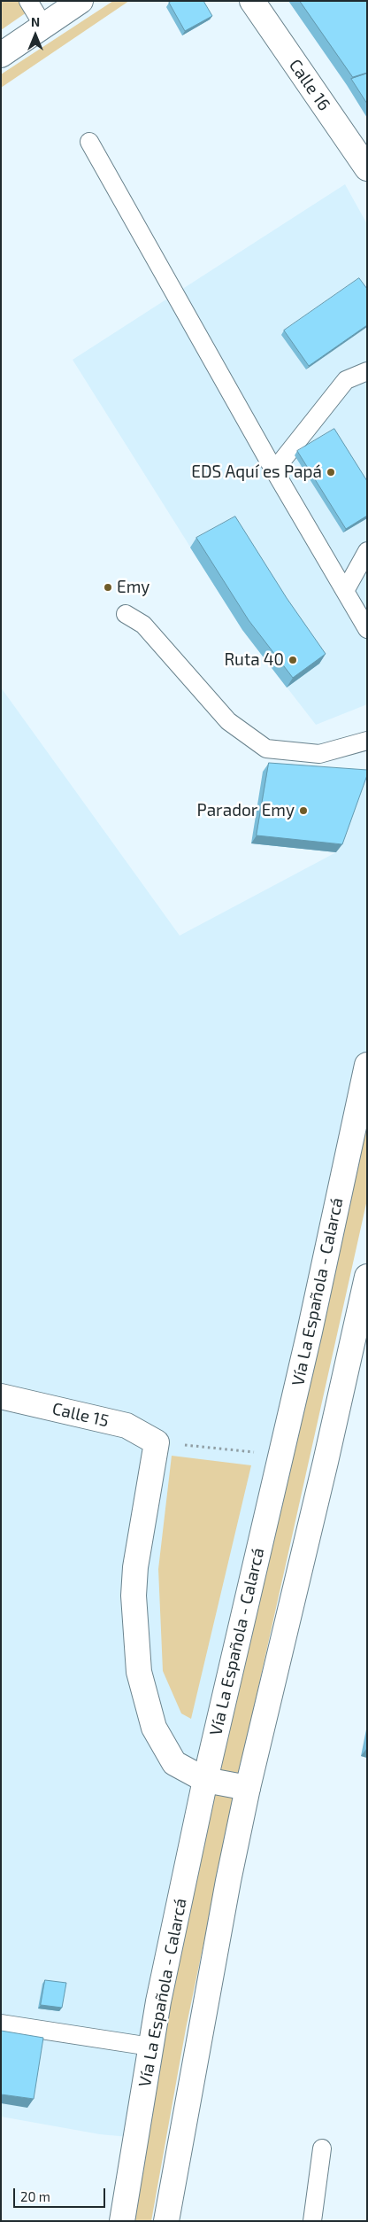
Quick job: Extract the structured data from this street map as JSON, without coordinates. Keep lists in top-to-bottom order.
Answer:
{
  "streets": {
    "main road": ["Calle 16", "Vía La Española - Calarcá", "Calle 15"]
  },
  "places": [
    "EDS Aquí es Papá",
    "Emy",
    "Ruta 40",
    "Parador Emy"
  ],
  "scale_bar": "20 m",
  "north": "top"
}
